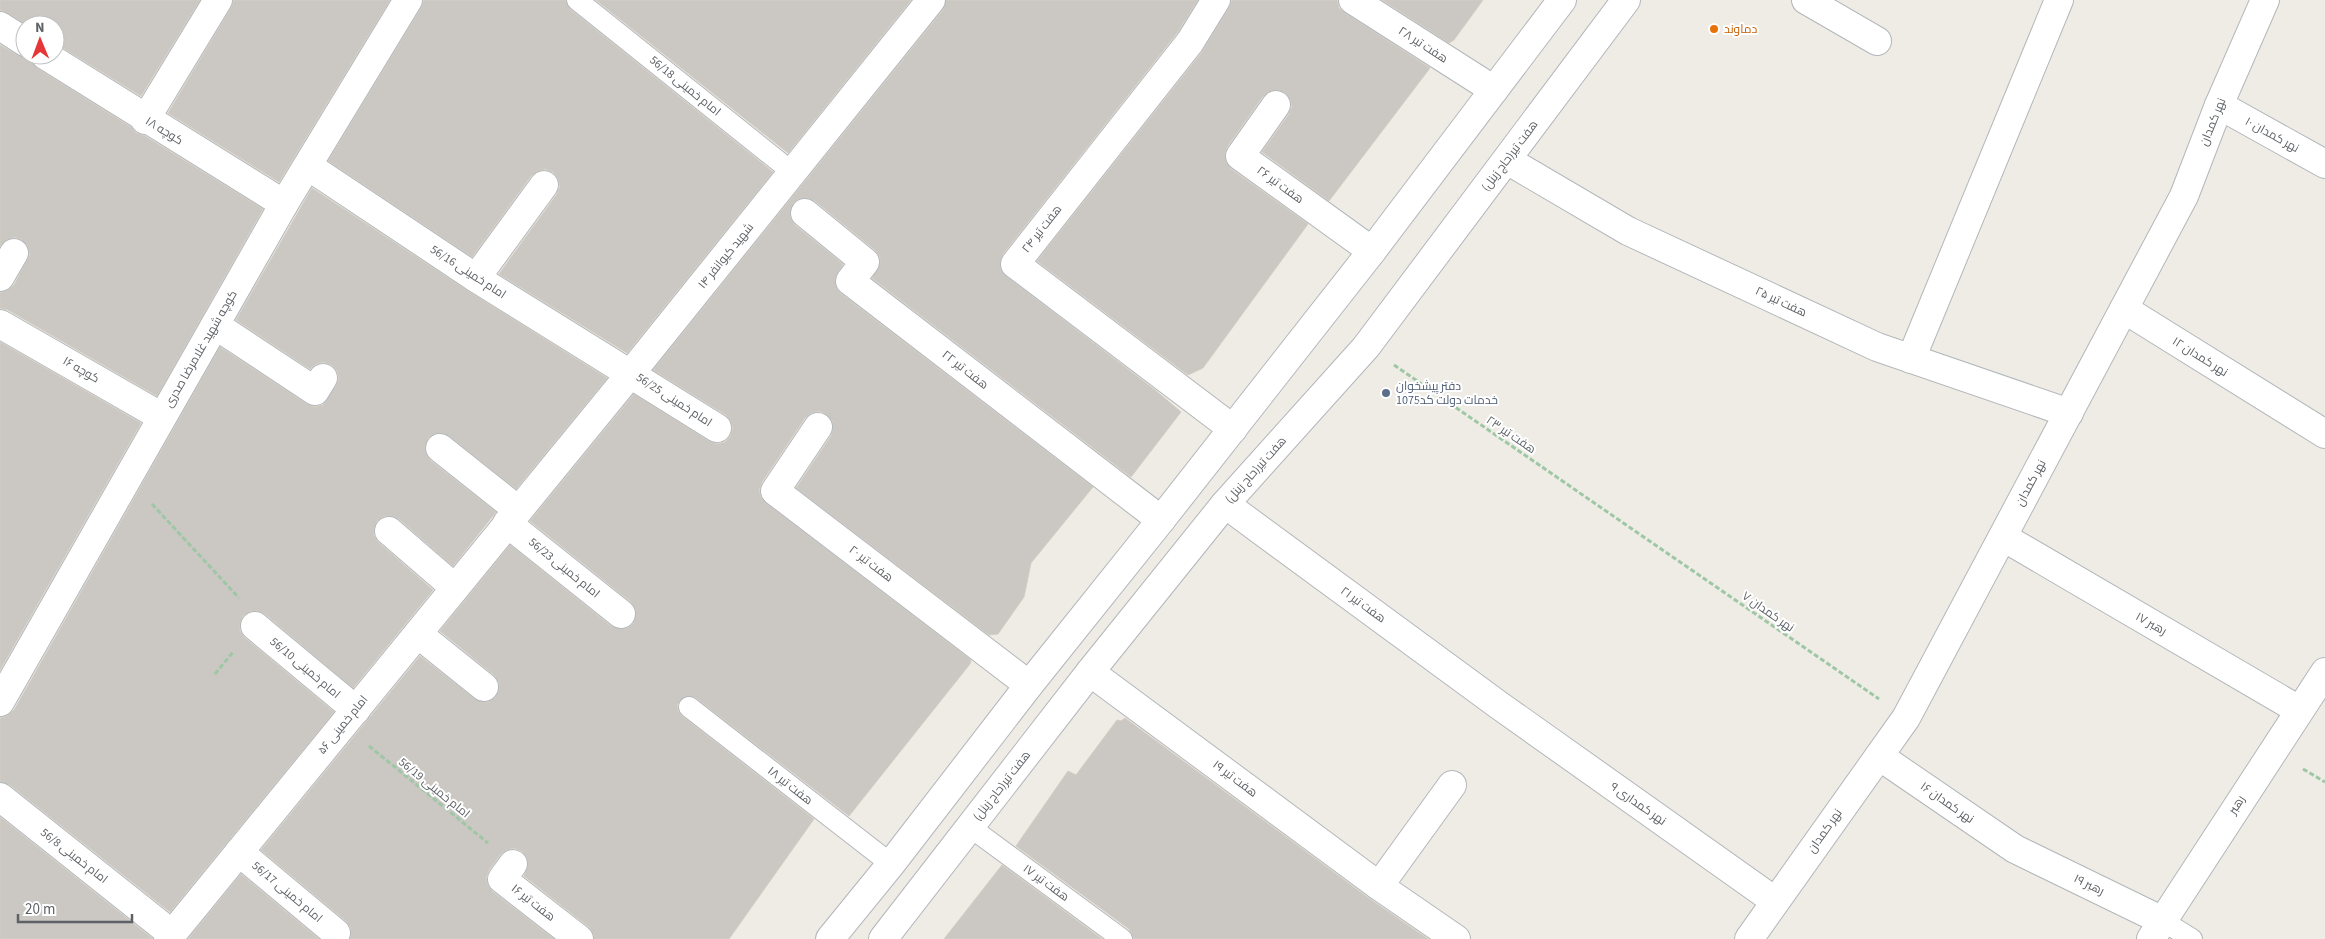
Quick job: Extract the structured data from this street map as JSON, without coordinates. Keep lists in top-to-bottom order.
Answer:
{
  "streets": {
    "street": [
      "هفت تیر ۲۸",
      "نهر کمدان",
      "کوچه ۱۸",
      "نهر کمدان ۱۰",
      "هفت تیر(حاج زینل)",
      "هفت تیر ۲۶",
      "هفت تیر ۲۴",
      "شهید کیوانفر ۱۴",
      "امام خمینی 56/16",
      "هفت تیر ۲۵",
      "کوچه شهید غلامرضا صدری",
      "نهر کمدان ۱۲",
      "کوچه ۱۶",
      "هفت تیر ۲۲",
      "امام خمینی 56/25",
      "هفت تیر ۲۰",
      "امام خمینی 56/23",
      "هفت تیر ۲۱",
      "رهبر ۱۷",
      "امام خمینی 56/10",
      "امام خمینی ۵۶",
      "هفت تیر ۱۹",
      "نهر کمدان ۱۶",
      "نهر کمداری ۹",
      "رهبر",
      "امام خمینی 56/8",
      "رهبر ۱۹",
      "امام خمینی 56/17",
      "هفت تیر ۱۶"
    ],
    "lane": ["امام خمینی 56/18", "هفت تیر ۱۸", "هفت تیر ۱۷"],
    "path": ["هفت تیر ۲۳", "نهر کمدان ۷", "امام خمینی 56/19"]
  },
  "crossings": [
    ["امام خمینی 56/18", "شهید کیوانفر ۱۴"],
    ["نهر کمدان", "نهر کمدان ۱۰"],
    ["نهر کمدان", "هفت تیر ۲۵"],
    ["نهر کمدان", "نهر کمدان ۱۲"],
    ["نهر کمدان", "نهر کمدان ۷"],
    ["نهر کمدان", "رهبر ۱۷"],
    ["نهر کمدان", "نهر کمدان ۱۶"],
    ["نهر کمدان", "نهر کمداری ۹"],
    ["کوچه ۱۸", "کوچه شهید غلامرضا صدری"],
    ["هفت تیر(حاج زینل)", "هفت تیر ۲۵"],
    ["هفت تیر(حاج زینل)", "هفت تیر ۲۳"],
    ["هفت تیر(حاج زینل)", "هفت تیر ۲۱"],
    ["هفت تیر(حاج زینل)", "هفت تیر ۱۹"],
    ["هفت تیر(حاج زینل)", "هفت تیر ۱۷"],
    ["شهید کیوانفر ۱۴", "امام خمینی 56/16"],
    ["شهید کیوانفر ۱۴", "امام خمینی 56/25"],
    ["شهید کیوانفر ۱۴", "امام خمینی 56/23"],
    ["شهید کیوانفر ۱۴", "امام خمینی ۵۶"],
    ["امام خمینی 56/16", "کوچه شهید غلامرضا صدری"],
    ["امام خمینی 56/16", "امام خمینی 56/25"],
    ["کوچه شهید غلامرضا صدری", "کوچه ۱۶"],
    ["هفت تیر ۲۳", "نهر کمدان ۷"],
    ["امام خمینی 56/23", "امام خمینی ۵۶"],
    ["هفت تیر ۲۱", "نهر کمداری ۹"],
    ["رهبر ۱۷", "رهبر"],
    ["امام خمینی 56/10", "امام خمینی ۵۶"],
    ["امام خمینی 56/10", "امام خمینی 56/19"],
    ["امام خمینی ۵۶", "امام خمینی 56/19"],
    ["امام خمینی ۵۶", "امام خمینی 56/8"],
    ["امام خمینی ۵۶", "امام خمینی 56/17"],
    ["امام خمینی 56/19", "هفت تیر ۱۶"],
    ["نهر کمدان ۱۶", "رهبر ۱۹"],
    ["رهبر", "رهبر ۱۹"]
  ],
  "places": ["دماوند", "دفتر پیشخوان خدمات دولت کد1075"],
  "scale_bar": "20 m",
  "north": "top"
}
